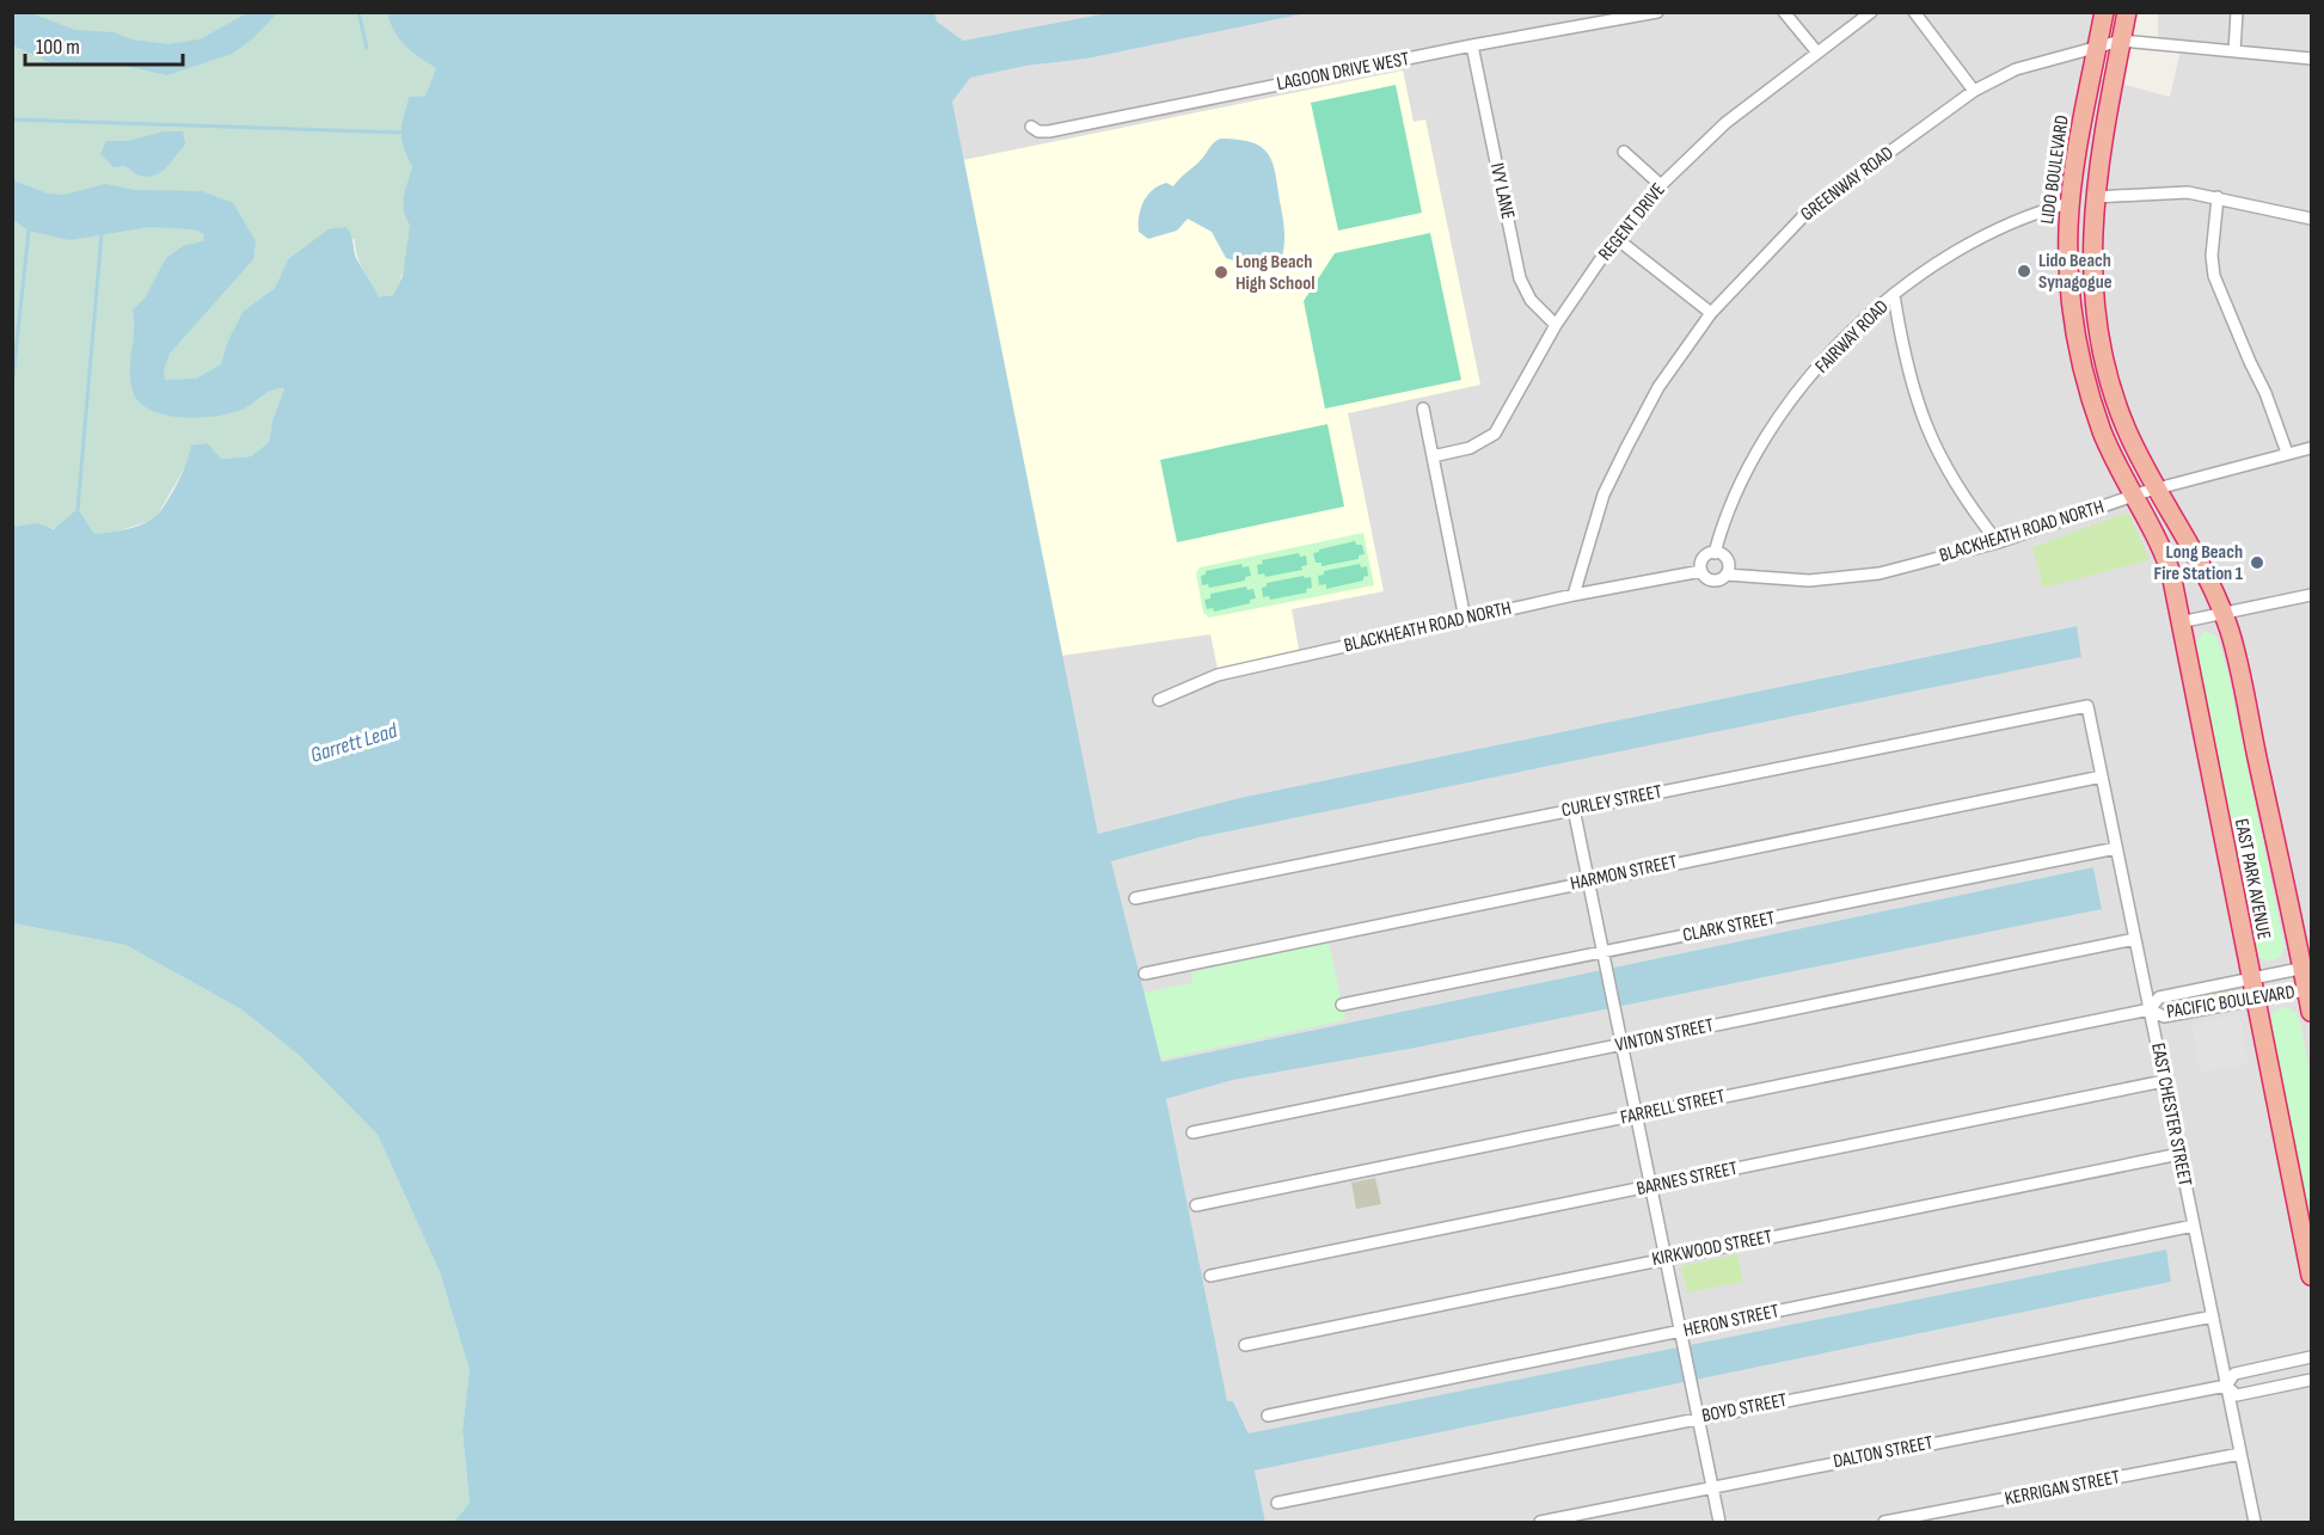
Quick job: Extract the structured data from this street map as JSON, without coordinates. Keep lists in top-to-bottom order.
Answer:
{
  "streets": {
    "highway": ["LIDO BOULEVARD", "EAST PARK AVENUE"],
    "street": [
      "LAGOON DRIVE WEST",
      "GREENWAY ROAD",
      "IVY LANE",
      "REGENT DRIVE",
      "FAIRWAY ROAD",
      "BLACKHEATH ROAD NORTH",
      "CURLEY STREET",
      "HARMON STREET",
      "CLARK STREET",
      "PACIFIC BOULEVARD",
      "VINTON STREET",
      "FARRELL STREET",
      "EAST CHESTER STREET",
      "BARNES STREET",
      "KIRKWOOD STREET",
      "HERON STREET",
      "BOYD STREET",
      "DALTON STREET",
      "KERRIGAN STREET"
    ]
  },
  "crossings": [
    ["LAGOON DRIVE WEST", "IVY LANE"],
    ["LIDO BOULEVARD", "GREENWAY ROAD"],
    ["LIDO BOULEVARD", "FAIRWAY ROAD"],
    ["LIDO BOULEVARD", "BLACKHEATH ROAD NORTH"],
    ["LIDO BOULEVARD", "EAST PARK AVENUE"],
    ["GREENWAY ROAD", "BLACKHEATH ROAD NORTH"],
    ["IVY LANE", "REGENT DRIVE"],
    ["FAIRWAY ROAD", "BLACKHEATH ROAD NORTH"],
    ["BLACKHEATH ROAD NORTH", "EAST PARK AVENUE"],
    ["CURLEY STREET", "EAST CHESTER STREET"],
    ["HARMON STREET", "EAST CHESTER STREET"],
    ["EAST PARK AVENUE", "PACIFIC BOULEVARD"],
    ["CLARK STREET", "EAST CHESTER STREET"],
    ["PACIFIC BOULEVARD", "FARRELL STREET"],
    ["PACIFIC BOULEVARD", "EAST CHESTER STREET"],
    ["VINTON STREET", "EAST CHESTER STREET"],
    ["FARRELL STREET", "EAST CHESTER STREET"],
    ["EAST CHESTER STREET", "BARNES STREET"],
    ["EAST CHESTER STREET", "KIRKWOOD STREET"],
    ["EAST CHESTER STREET", "HERON STREET"],
    ["EAST CHESTER STREET", "BOYD STREET"],
    ["EAST CHESTER STREET", "DALTON STREET"],
    ["EAST CHESTER STREET", "KERRIGAN STREET"]
  ],
  "water": ["Garrett Lead"],
  "places": ["Lido Beach Synagogue", "Long Beach High School", "Long Beach Fire Station 1"],
  "scale_bar": "100 m"
}
